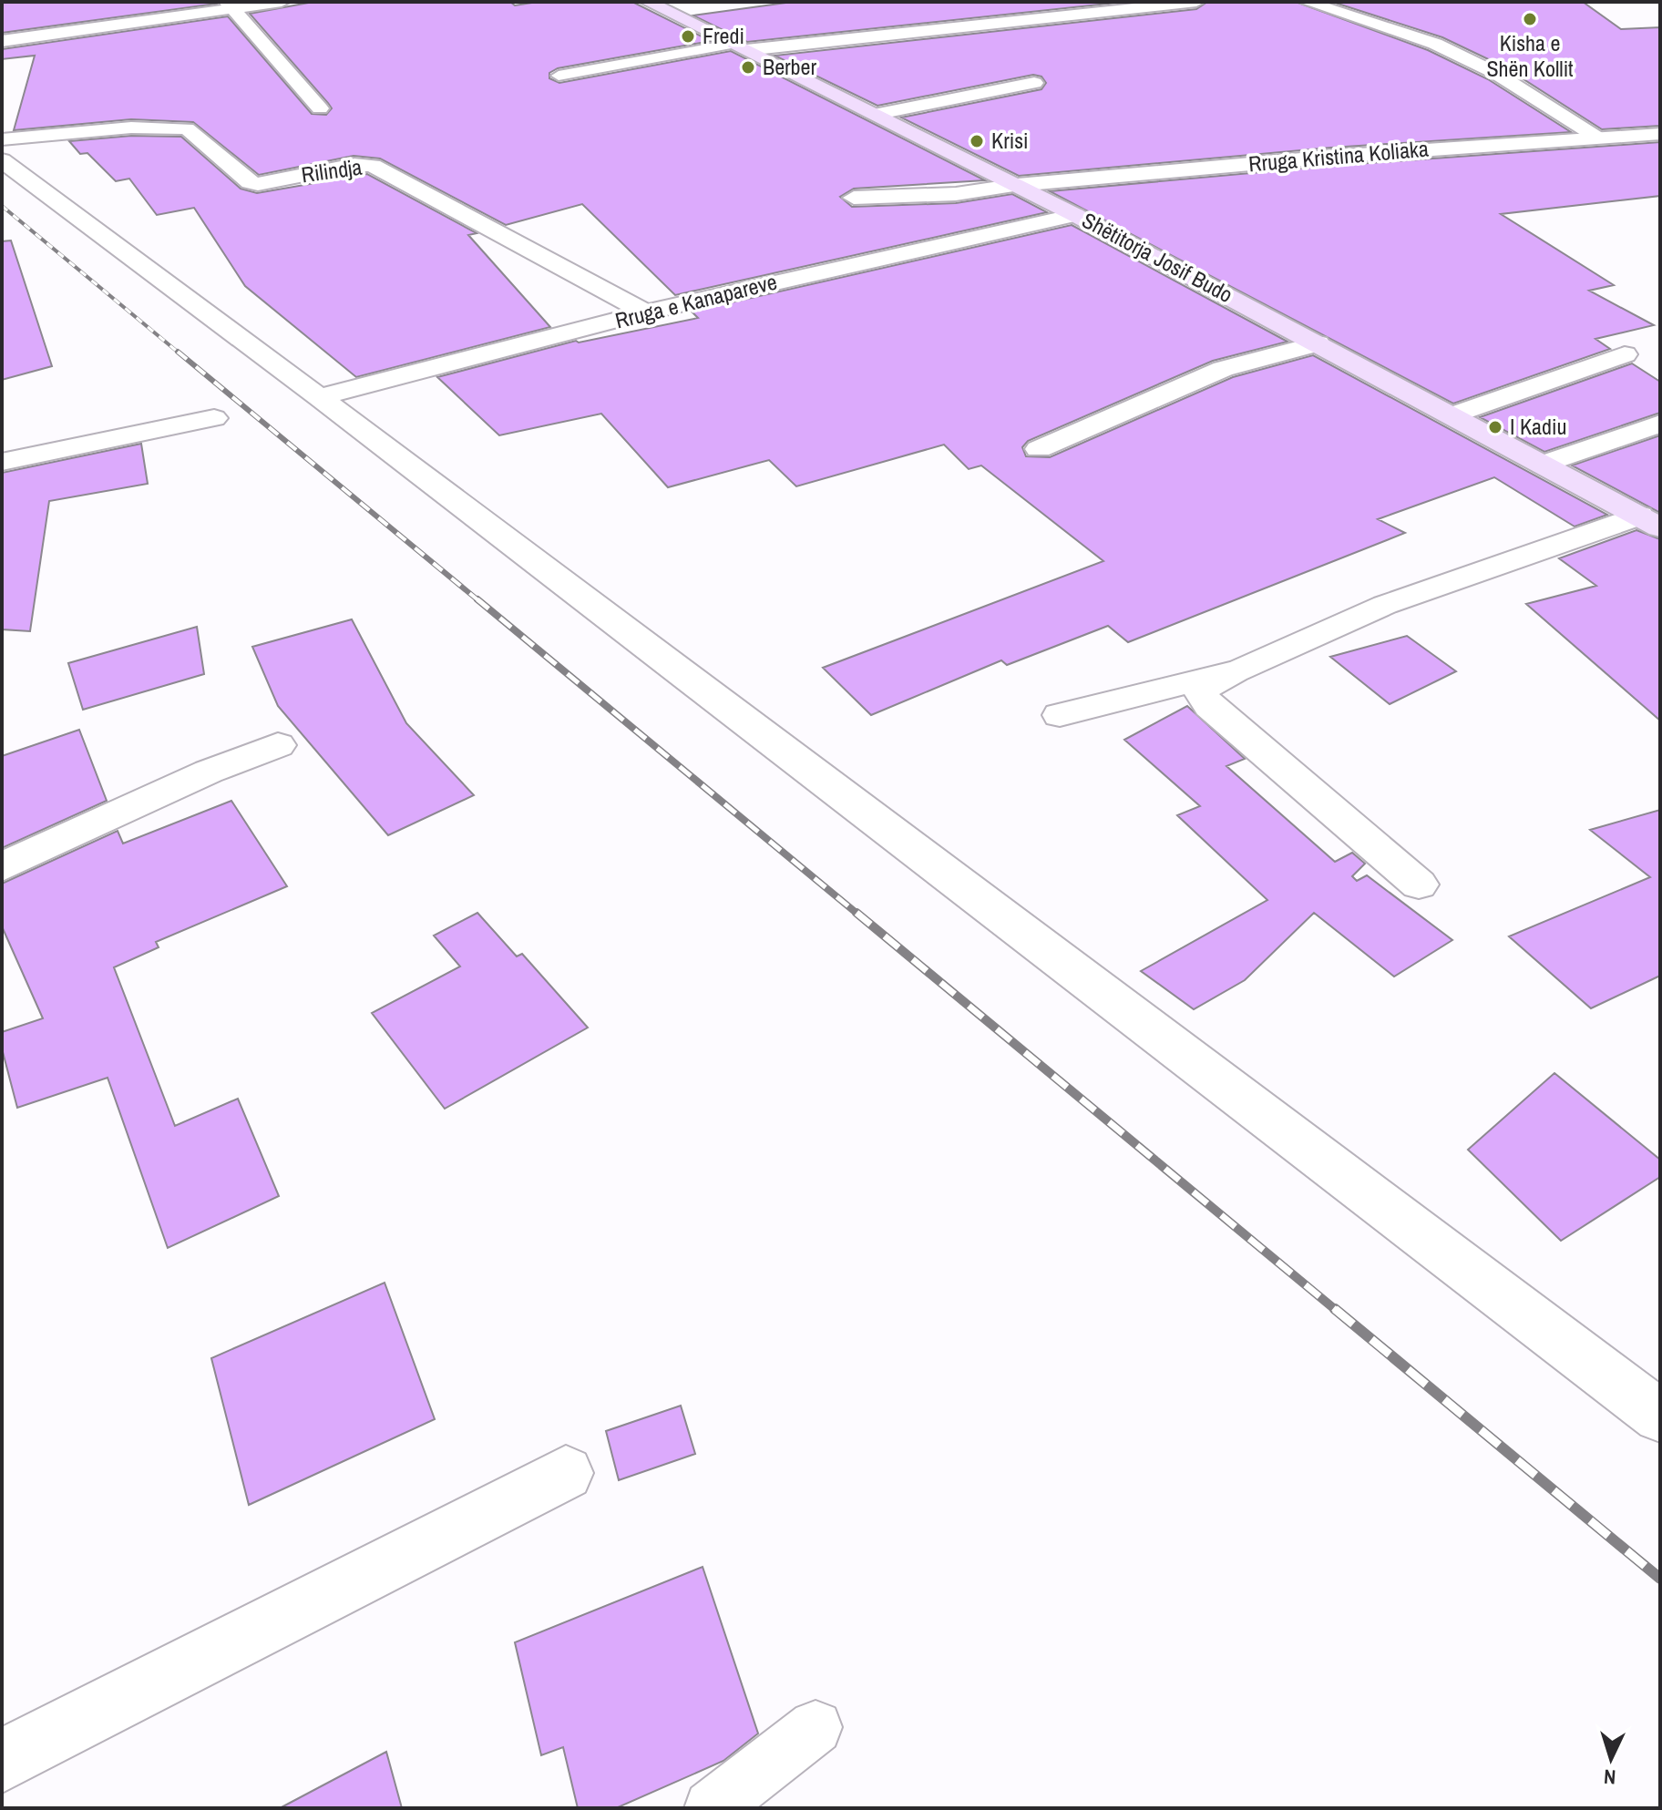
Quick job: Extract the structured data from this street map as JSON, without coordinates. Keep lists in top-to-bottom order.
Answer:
{
  "streets": {
    "main road": ["Shëtitorja Josif Budo"],
    "street": ["Rruga Kristina Koliaka", "Rilindja", "Rruga e Kanapareve"]
  },
  "crossings": [
    ["Rruga Kristina Koliaka", "Shëtitorja Josif Budo"],
    ["Rilindja", "Rruga e Kanapareve"],
    ["Shëtitorja Josif Budo", "Rruga e Kanapareve"]
  ],
  "places": [
    "Kisha e Shën Kollit",
    "Fredi",
    "Berber",
    "Krisi",
    "I Kadiu"
  ],
  "north": "bottom"
}
